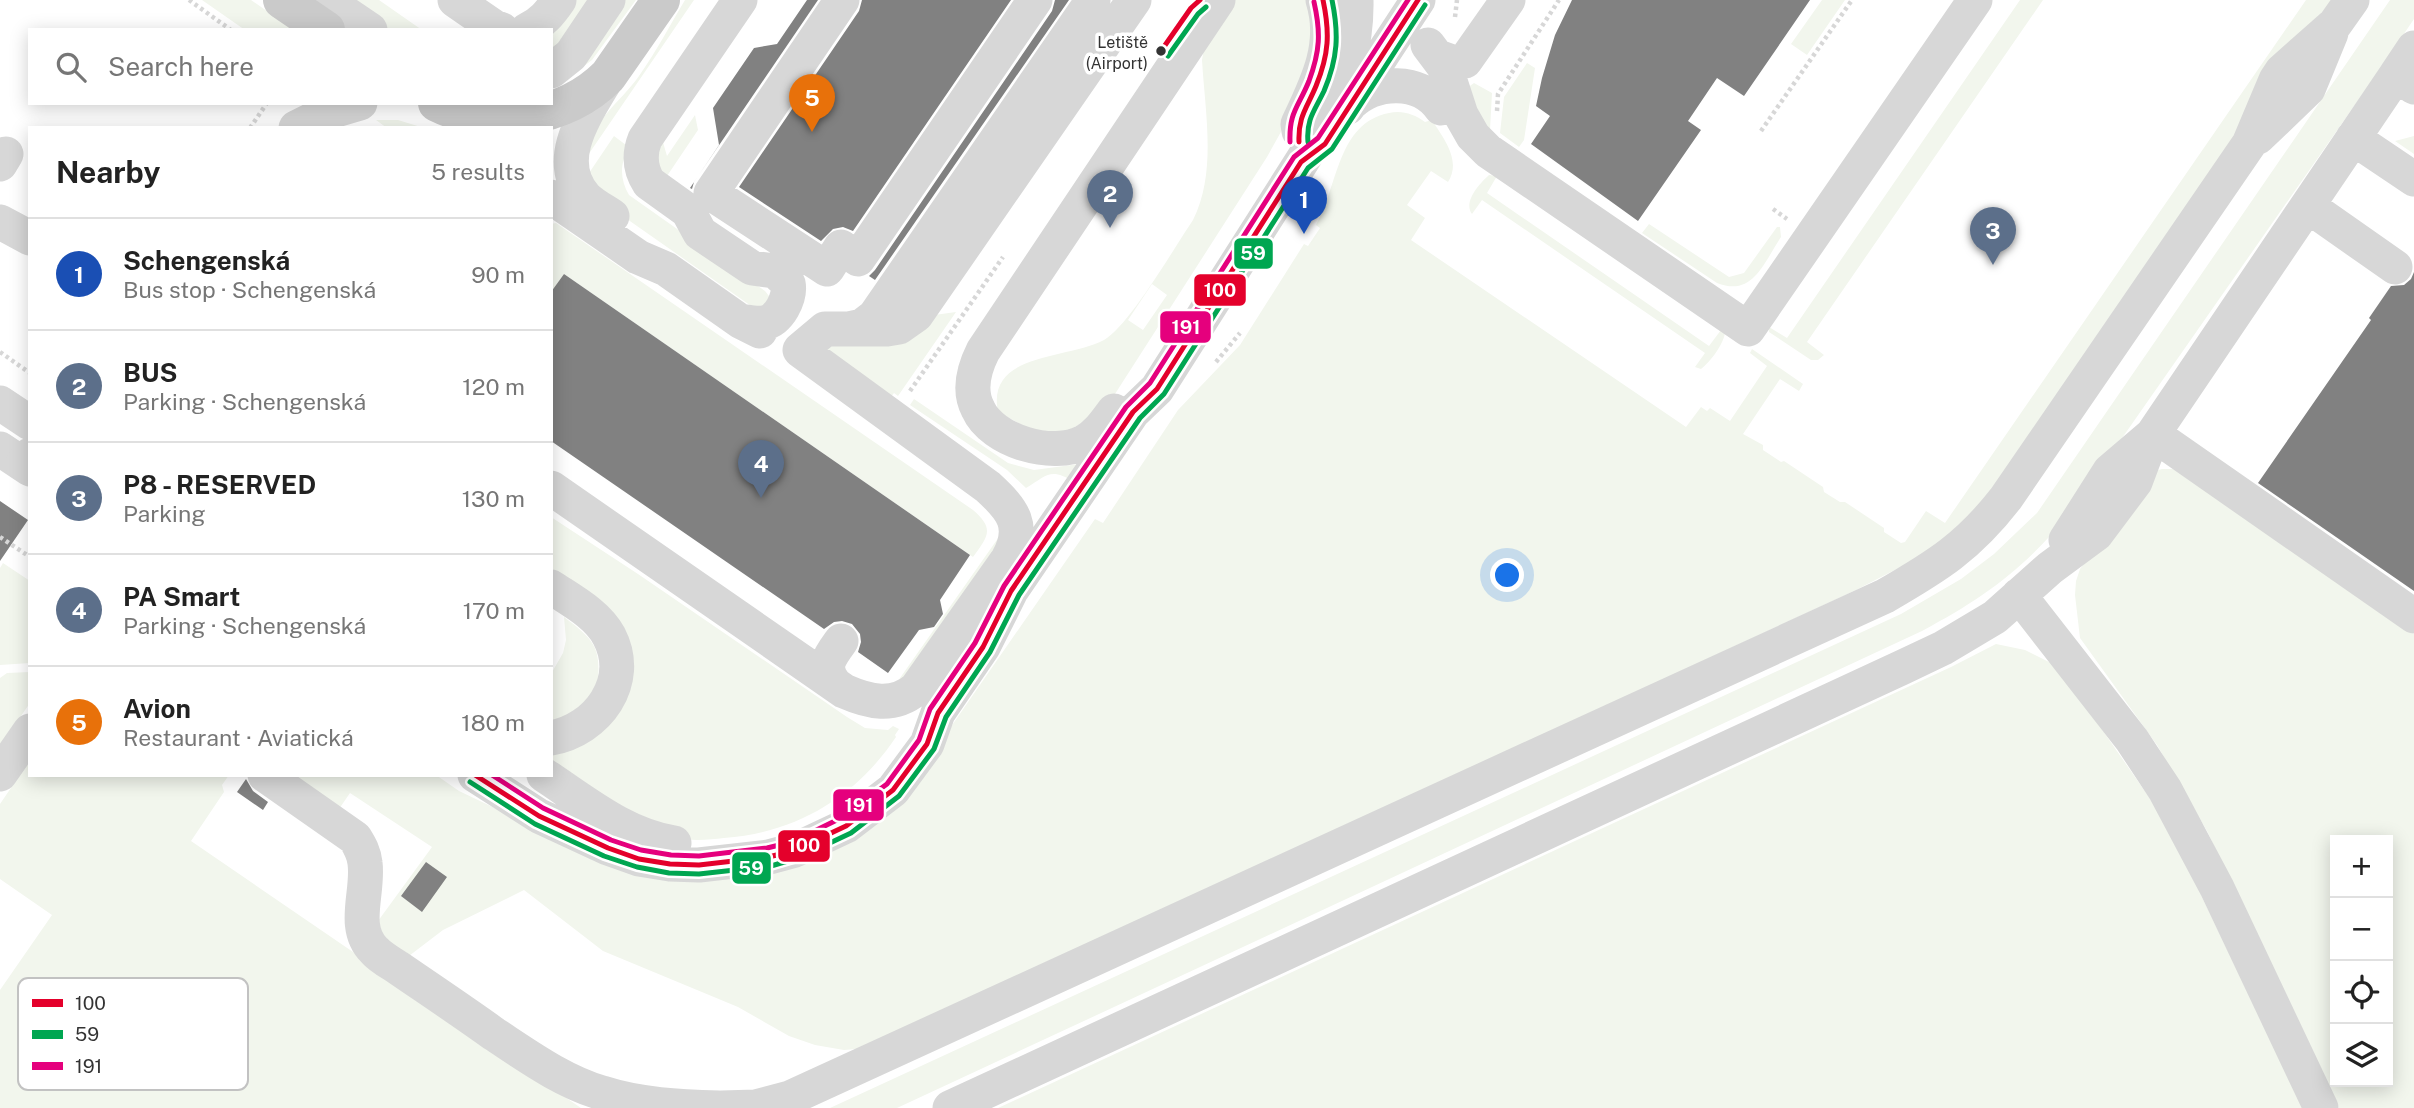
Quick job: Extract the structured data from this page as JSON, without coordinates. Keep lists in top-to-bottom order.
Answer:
{
  "places": ["Letiště (Airport)"],
  "lines": ["transit line 100", "transit line 59", "transit line 191"],
  "legend": ["100", "59", "191"],
  "page": {
    "search": "Search here",
    "pins": [
      "5",
      "2",
      "1",
      "3",
      "4"
    ],
    "heading": ["Nearby", "5 results"],
    "list": [
      {
        "mark": "1",
        "name": "Schengenská",
        "note": "Bus stop · Schengenská",
        "value": "90 m"
      },
      {
        "mark": "2",
        "name": "BUS",
        "note": "Parking · Schengenská",
        "value": "120 m"
      },
      {
        "mark": "3",
        "name": "P8 - RESERVED",
        "note": "Parking",
        "value": "130 m"
      },
      {
        "mark": "4",
        "name": "PA Smart",
        "note": "Parking · Schengenská",
        "value": "170 m"
      },
      {
        "mark": "5",
        "name": "Avion",
        "note": "Restaurant · Aviatická",
        "value": "180 m"
      }
    ],
    "map_buttons": ["+", "−"]
  }
}
